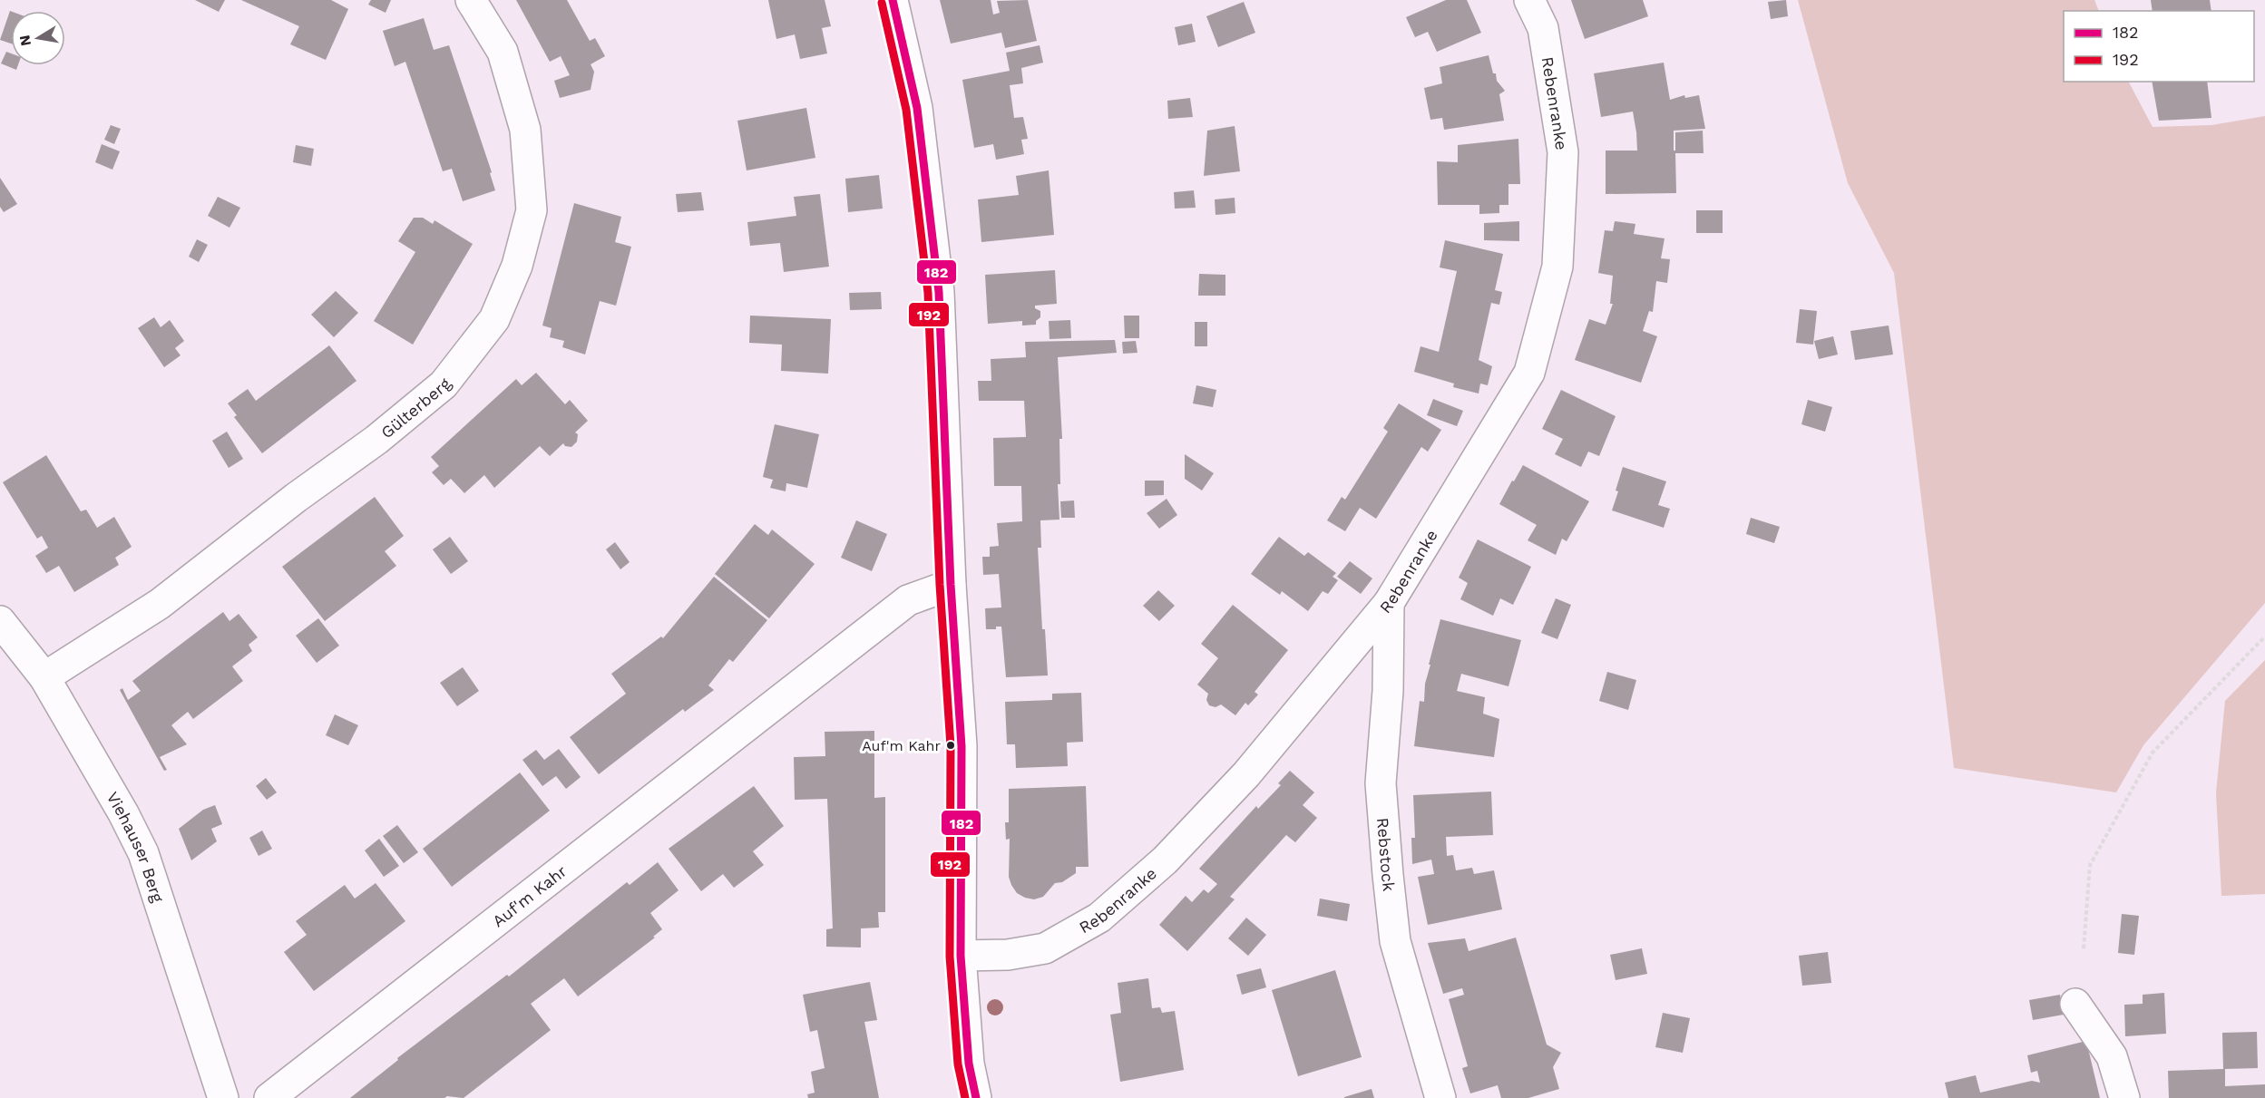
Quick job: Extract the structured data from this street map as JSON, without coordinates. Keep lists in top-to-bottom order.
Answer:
{
  "streets": {
    "street": [
      "Rebenranke",
      "Gülterberg",
      "Viehauser Berg",
      "Rebstock",
      "Auf'm Kahr"
    ]
  },
  "crossings": [
    ["Rebenranke", "Rebstock"],
    ["Gülterberg", "Viehauser Berg"]
  ],
  "places": ["Auf'm Kahr"],
  "lines": ["transit line 182", "transit line 192"],
  "legend": ["182", "192"],
  "north": "left"
}
